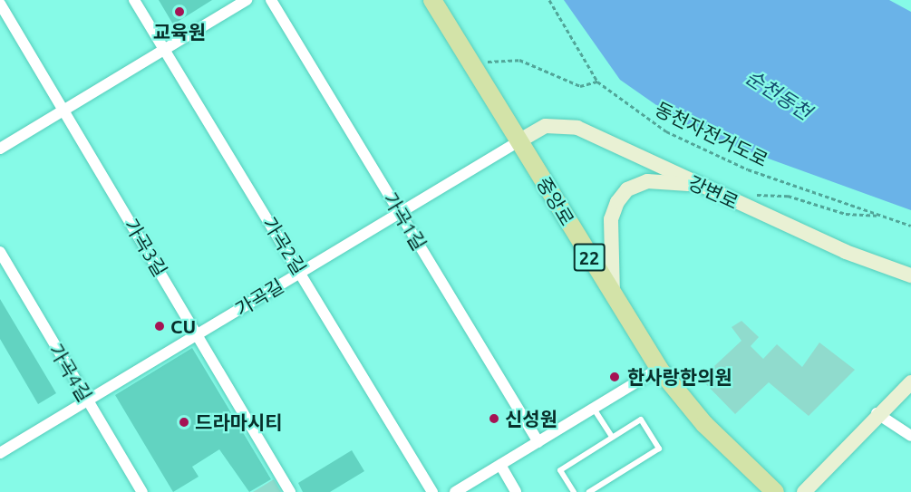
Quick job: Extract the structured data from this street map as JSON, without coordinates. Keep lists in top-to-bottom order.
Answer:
{
  "streets": {
    "main road": ["강변로", "중앙로", "22"],
    "street": [
      "가곡1길",
      "가곡2길",
      "가곡3길",
      "가곡길",
      "가곡4길"
    ],
    "path": ["동천자전거도로"]
  },
  "crossings": [
    ["강변로", "중앙로"],
    ["강변로", "가곡길"],
    ["중앙로", "가곡길"],
    ["가곡1길", "가곡길"],
    ["가곡2길", "가곡길"],
    ["가곡3길", "가곡길"],
    ["가곡길", "가곡4길"]
  ],
  "water": ["순천동천"],
  "places": [
    "교육원",
    "CU",
    "한사랑한의원",
    "신성원",
    "드라마시티"
  ]
}
